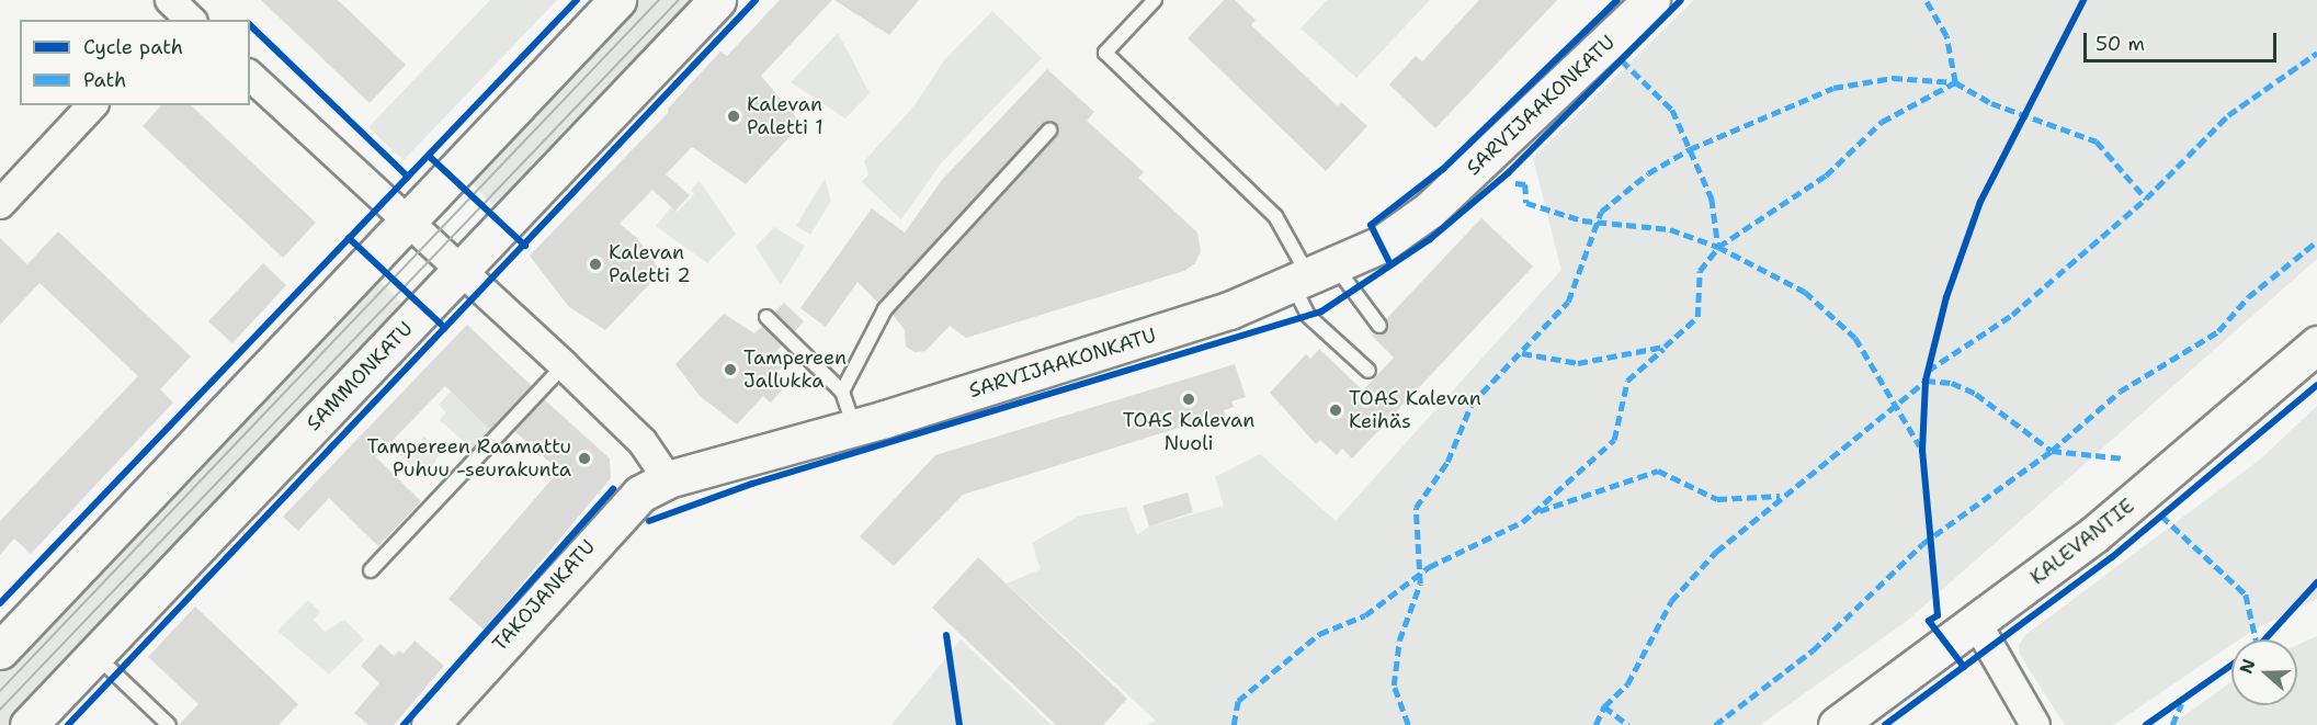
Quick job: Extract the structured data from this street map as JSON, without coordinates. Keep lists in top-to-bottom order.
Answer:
{
  "streets": {
    "main road": [
      "SARVIJAAKONKATU",
      "SAMMONKATU",
      "KALEVANTIE",
      "TAKOJANKATU"
    ]
  },
  "crossings": [
    ["SARVIJAAKONKATU", "TAKOJANKATU"]
  ],
  "places": [
    "Kalevan Paletti 1",
    "Kalevan Paletti 2",
    "Tampereen Jallukka",
    "TOAS Kalevan Nuoli",
    "TOAS Kalevan Keihäs",
    "Tampereen Raamattu Puhuu -seurakunta"
  ],
  "legend": ["Cycle path", "Path"],
  "scale_bar": "50 m",
  "north": "left"
}
